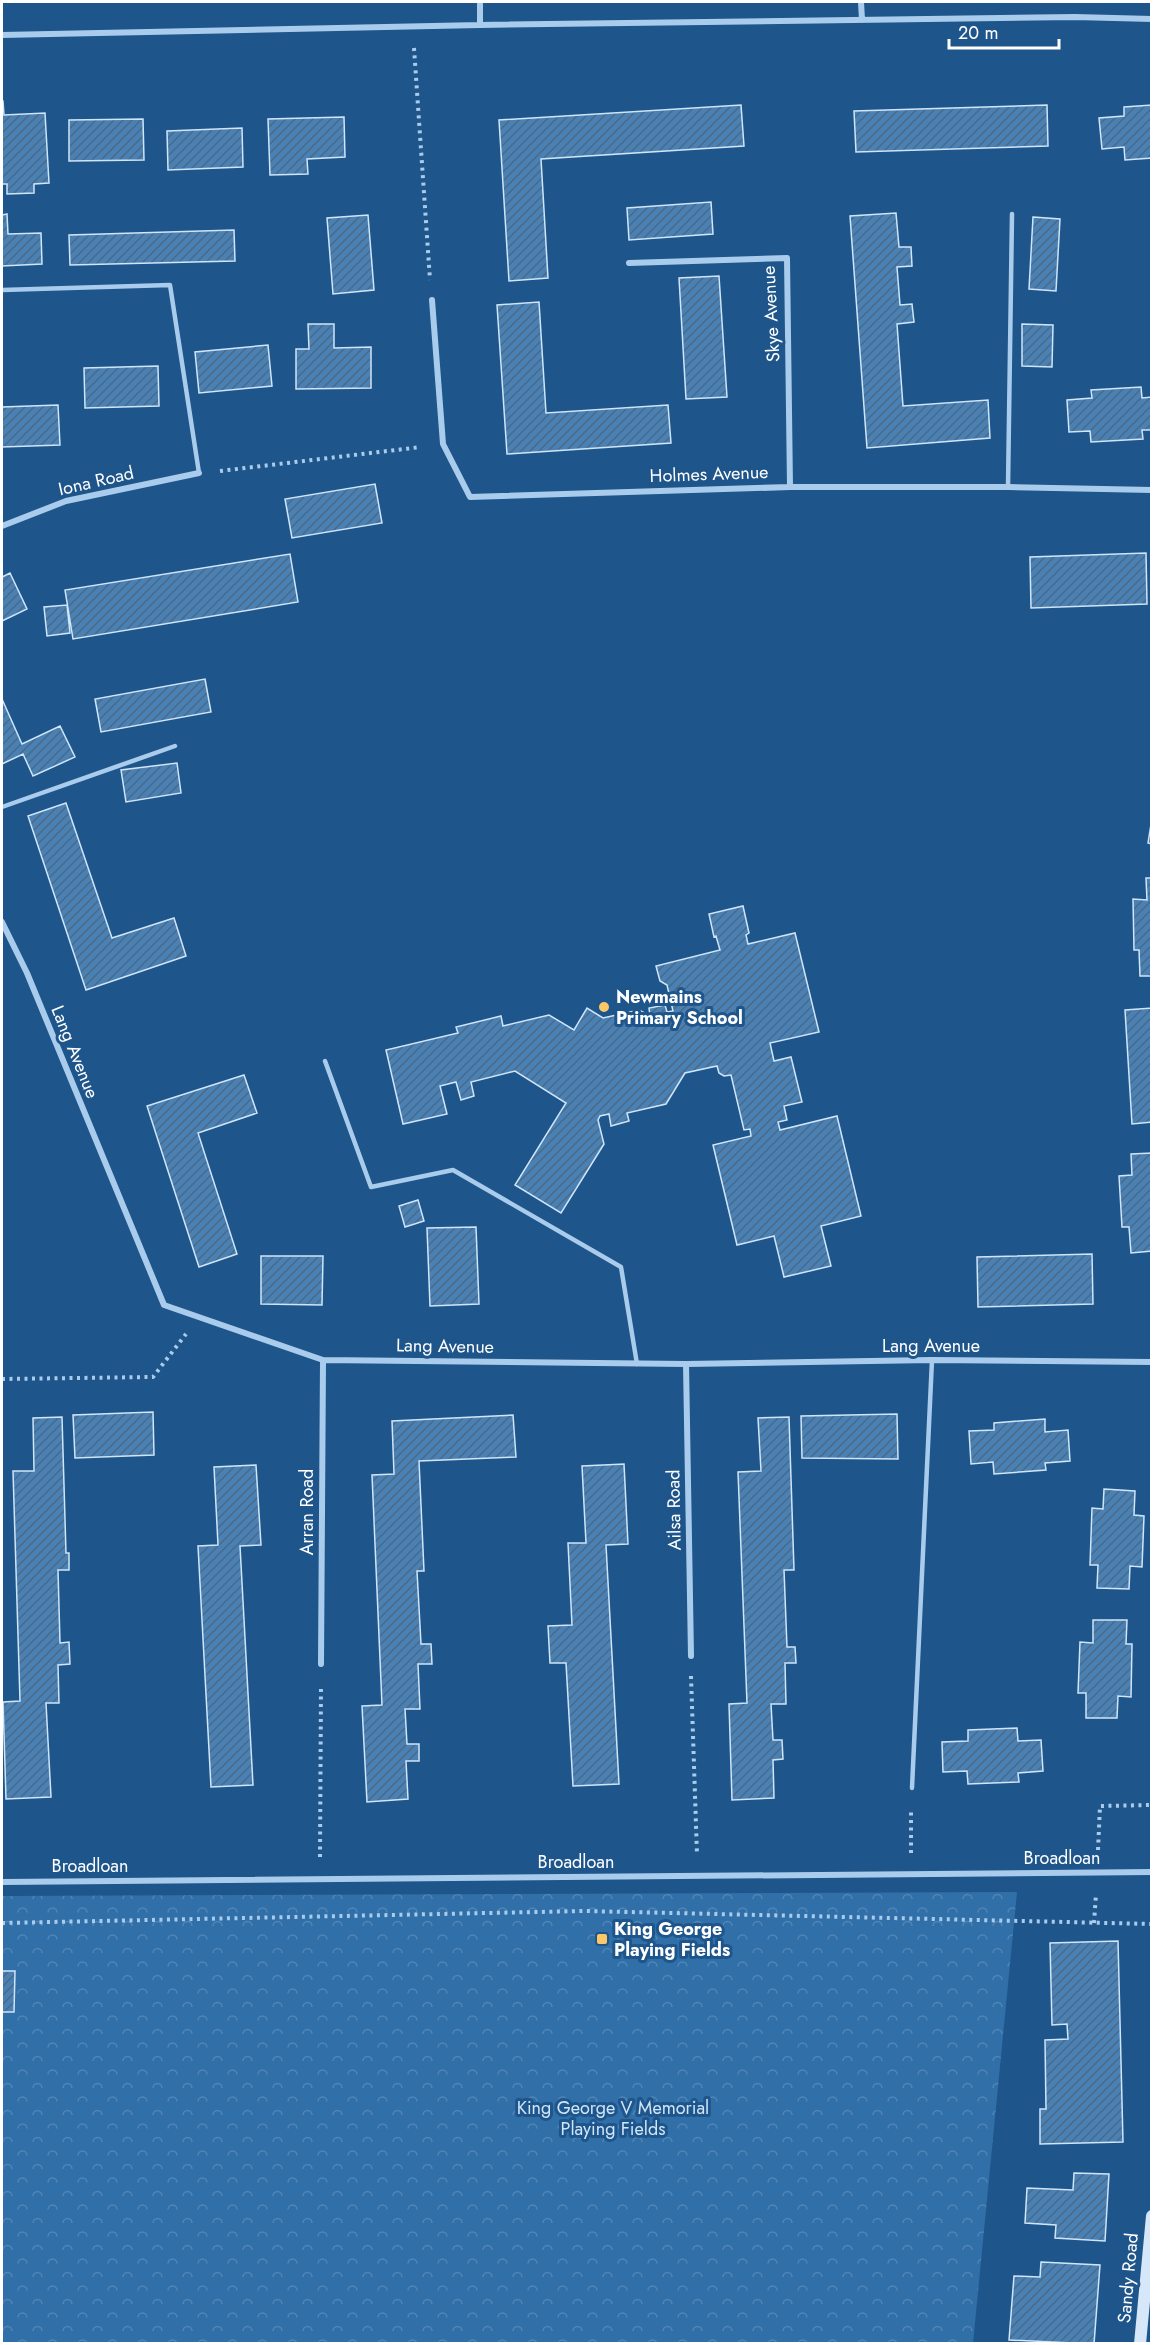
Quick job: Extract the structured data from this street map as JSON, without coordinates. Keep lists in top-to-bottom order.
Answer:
{
  "streets": {
    "main road": ["Sandy Road"],
    "street": [
      "Skye Avenue",
      "Holmes Avenue",
      "Iona Road",
      "Lang Avenue",
      "Ailsa Road",
      "Arran Road",
      "Broadloan"
    ]
  },
  "crossings": [
    ["Skye Avenue", "Holmes Avenue"],
    ["Lang Avenue", "Ailsa Road"],
    ["Lang Avenue", "Arran Road"]
  ],
  "parks": ["King George V Memorial Playing Fields"],
  "places": {
    "other": ["Newmains Primary School"],
    "transit": ["King George Playing Fields"]
  },
  "scale_bar": "20 m"
}
